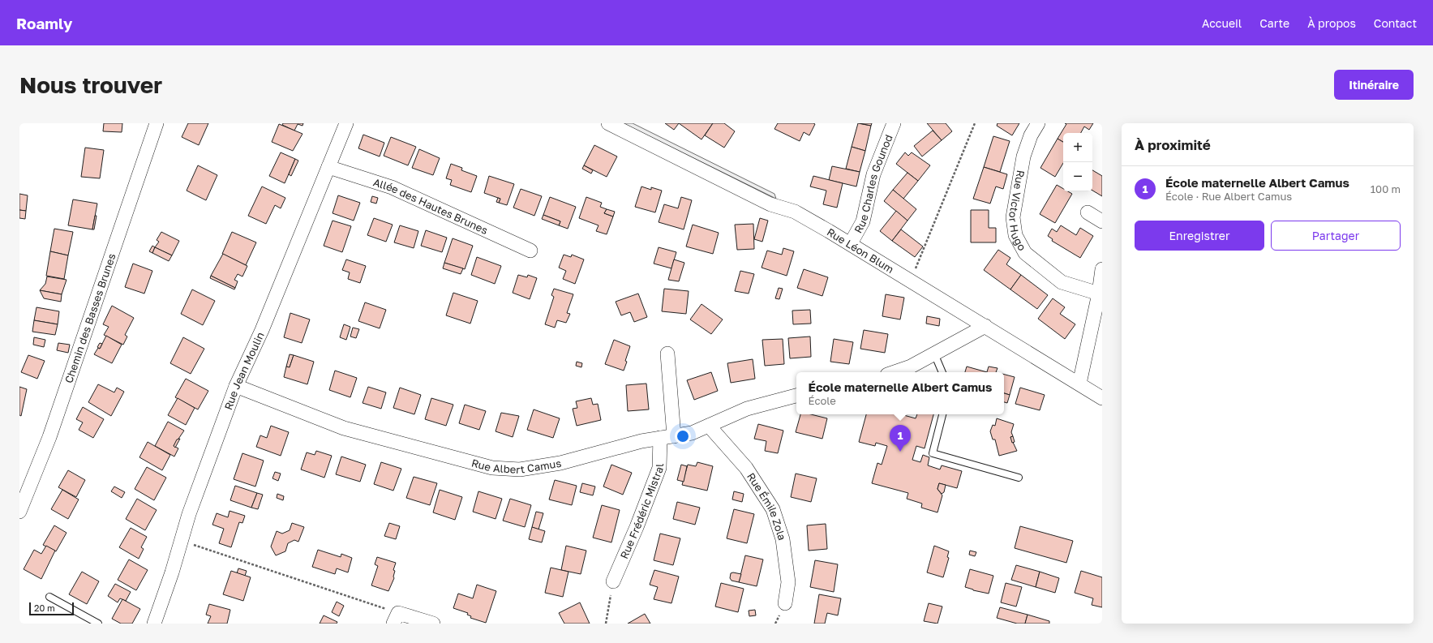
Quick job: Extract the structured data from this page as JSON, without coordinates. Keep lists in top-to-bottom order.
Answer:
{
  "streets": {
    "street": [
      "Rue Charles Gounod",
      "Allée des Hautes Brunes",
      "Rue Victor Hugo",
      "Rue Léon Blum",
      "Chemin des Basses Brunes",
      "Rue Jean Moulin",
      "Rue Albert Camus",
      "Rue Émile Zola",
      "Rue Frédéric Mistral"
    ]
  },
  "crossings": [
    ["Rue Charles Gounod", "Rue Léon Blum"],
    ["Allée des Hautes Brunes", "Rue Jean Moulin"],
    ["Rue Jean Moulin", "Rue Albert Camus"],
    ["Rue Albert Camus", "Rue Émile Zola"],
    ["Rue Albert Camus", "Rue Frédéric Mistral"]
  ],
  "scale_bar": "20 m",
  "page": {
    "header": "Roamly",
    "nav": [
      "Accueil",
      "Carte",
      "À propos",
      "Contact"
    ],
    "buttons": [
      "Itinéraire",
      ["Enregistrer", "Partager"]
    ],
    "title": "Nous trouver",
    "heading": "À proximité",
    "map_buttons": ["+", "−"],
    "list": [
      {
        "mark": "1",
        "name": "École maternelle Albert Camus",
        "note": "École · Rue Albert Camus",
        "value": "100 m"
      }
    ],
    "popup": ["École maternelle Albert Camus", "École"],
    "pins": "1",
    "scale": "20 m"
  }
}
